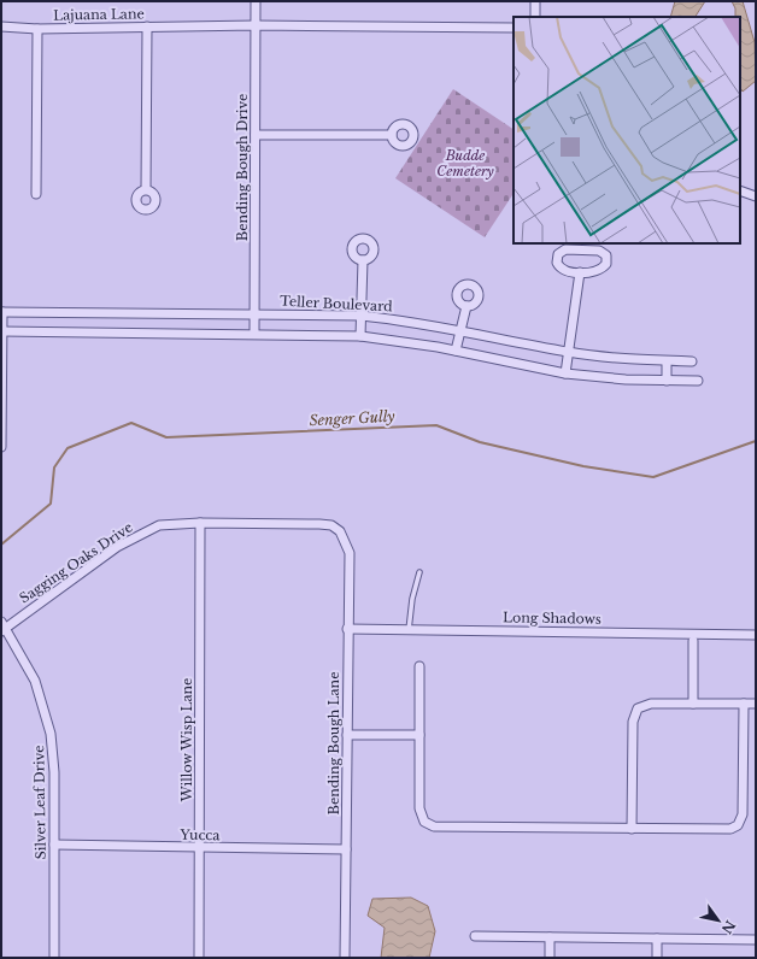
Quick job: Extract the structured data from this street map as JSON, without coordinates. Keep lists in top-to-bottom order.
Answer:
{
  "streets": {
    "street": [
      "Lajuana Lane",
      "Bending Bough Drive",
      "Teller Boulevard",
      "Sagging Oaks Drive",
      "Long Shadows",
      "Willow Wisp Lane",
      "Bending Bough Lane",
      "Silver Leaf Drive",
      "Yucca"
    ]
  },
  "crossings": [
    ["Lajuana Lane", "Bending Bough Drive"],
    ["Bending Bough Drive", "Teller Boulevard"],
    ["Sagging Oaks Drive", "Willow Wisp Lane"],
    ["Sagging Oaks Drive", "Bending Bough Lane"],
    ["Sagging Oaks Drive", "Silver Leaf Drive"],
    ["Long Shadows", "Bending Bough Lane"],
    ["Willow Wisp Lane", "Yucca"],
    ["Bending Bough Lane", "Yucca"],
    ["Silver Leaf Drive", "Yucca"]
  ],
  "water": ["Senger Gully"],
  "parks": ["Budde Cemetery"],
  "north": "bottom right"
}
